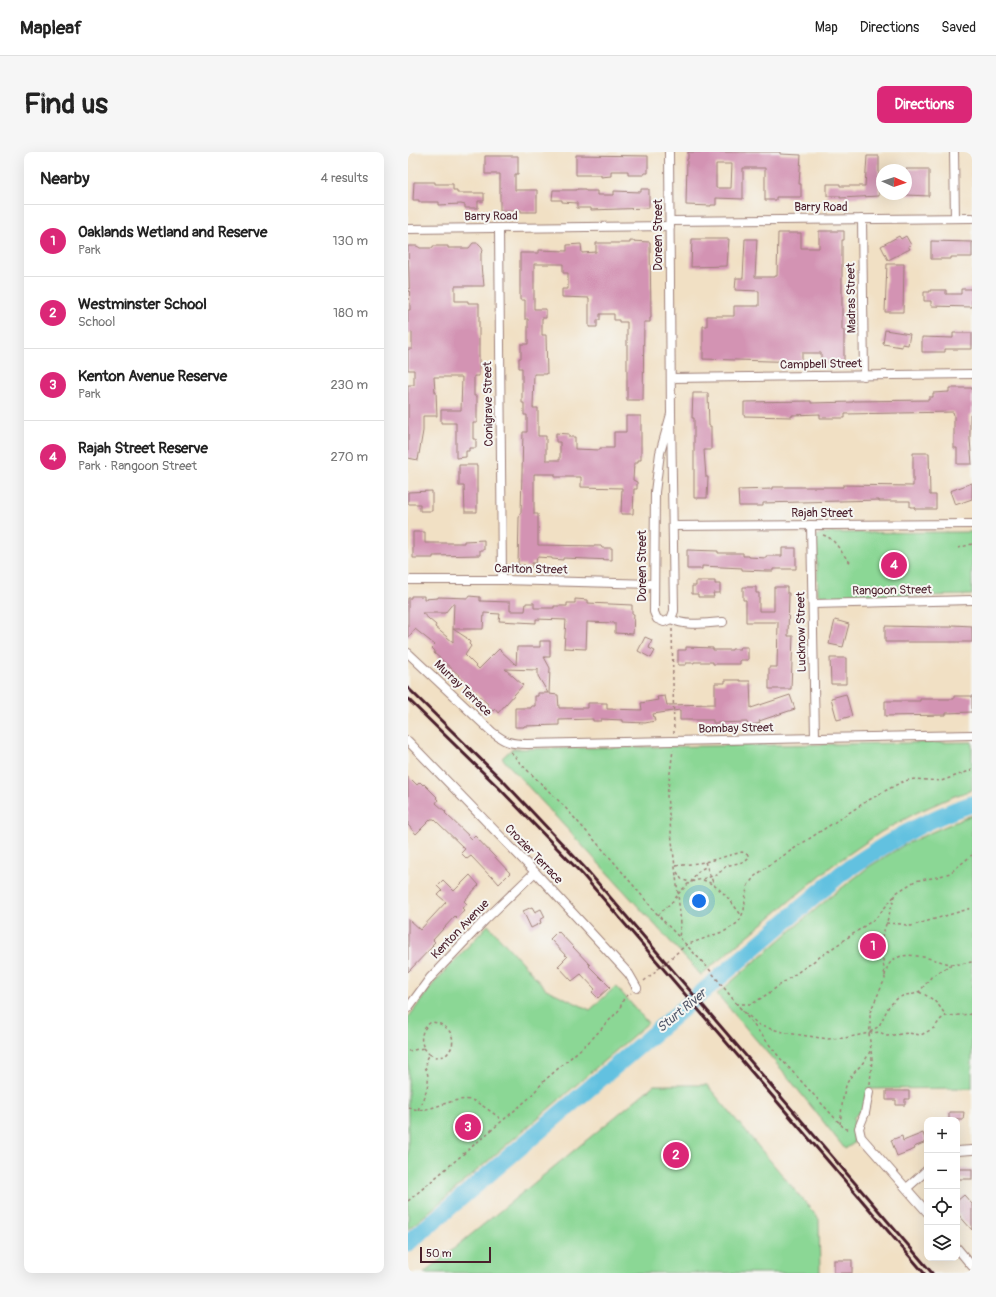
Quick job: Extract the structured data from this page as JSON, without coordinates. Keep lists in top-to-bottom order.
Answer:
{
  "streets": {
    "street": [
      "Barry Road",
      "Doreen Street",
      "Madras Street",
      "Campbell Street",
      "Conigrave Street",
      "Rajah Street",
      "Carlton Street",
      "Rangoon Street",
      "Lucknow Street",
      "Murray Terrace",
      "Bombay Street",
      "Crozier Terrace",
      "Kenton Avenue"
    ]
  },
  "crossings": [
    ["Barry Road", "Doreen Street"],
    ["Barry Road", "Madras Street"],
    ["Barry Road", "Conigrave Street"],
    ["Doreen Street", "Campbell Street"],
    ["Doreen Street", "Rajah Street"],
    ["Doreen Street", "Carlton Street"],
    ["Madras Street", "Campbell Street"],
    ["Conigrave Street", "Carlton Street"],
    ["Rajah Street", "Lucknow Street"],
    ["Rangoon Street", "Lucknow Street"],
    ["Lucknow Street", "Bombay Street"],
    ["Murray Terrace", "Bombay Street"],
    ["Crozier Terrace", "Kenton Avenue"]
  ],
  "water": ["Sturt River"],
  "scale_bar": "50 m",
  "north": "right",
  "page": {
    "header": "Mapleaf",
    "nav": ["Map", "Directions", "Saved"],
    "buttons": "Directions",
    "title": "Find us",
    "heading": ["Nearby", "4 results"],
    "list": [
      {
        "mark": "1",
        "name": "Oaklands Wetland and Reserve",
        "note": "Park",
        "value": "130 m"
      },
      {
        "mark": "2",
        "name": "Westminster School",
        "note": "School",
        "value": "180 m"
      },
      {
        "mark": "3",
        "name": "Kenton Avenue Reserve",
        "note": "Park",
        "value": "230 m"
      },
      {
        "mark": "4",
        "name": "Rajah Street Reserve",
        "note": "Park · Rangoon Street",
        "value": "270 m"
      }
    ],
    "pins": [
      "4",
      "1",
      "3",
      "2"
    ],
    "map_buttons": ["+", "−"],
    "scale": "50 m"
  }
}
